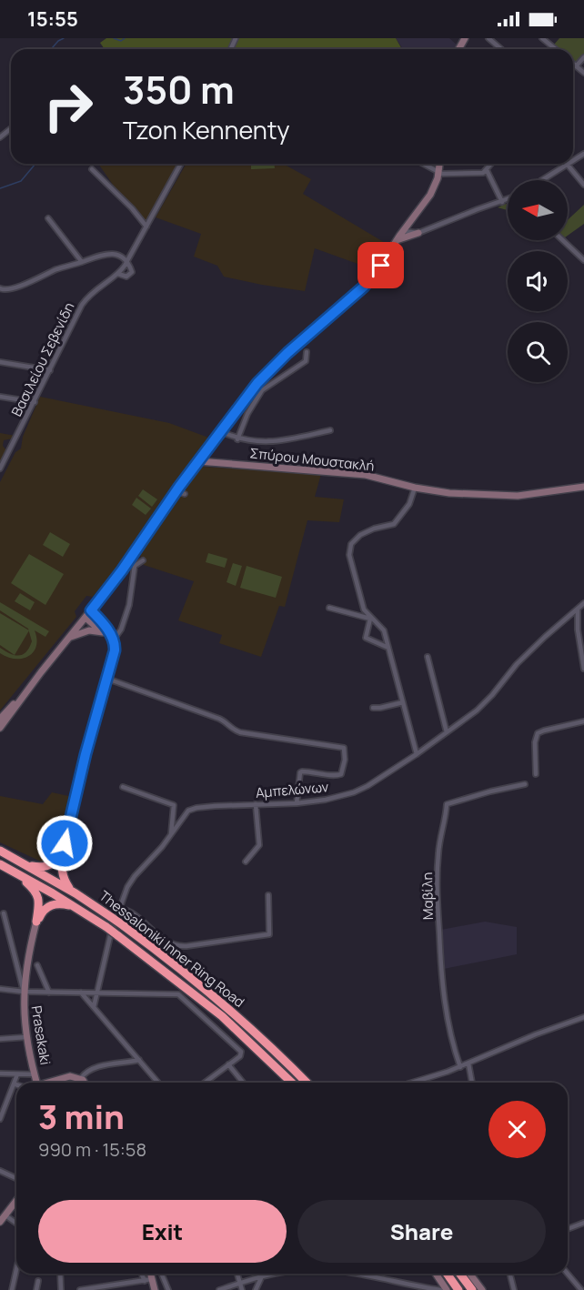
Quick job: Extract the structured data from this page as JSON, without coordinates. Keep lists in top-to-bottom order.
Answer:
{
  "streets": {
    "highway": ["Thessaloniki Inner Ring Road"],
    "street": [
      "Βασιλείου Σεβενίδη",
      "Σπύρου Μουστακλή",
      "Αμπελώνων",
      "Μαβίλη",
      "Prasakaki"
    ]
  },
  "north": "left",
  "page": {
    "status": "15:55",
    "turn": ["350 m", "Tzon Kennenty"],
    "heading": ["3 min", "990 m · 15:58"],
    "buttons": ["Exit", "Share"]
  }
}
